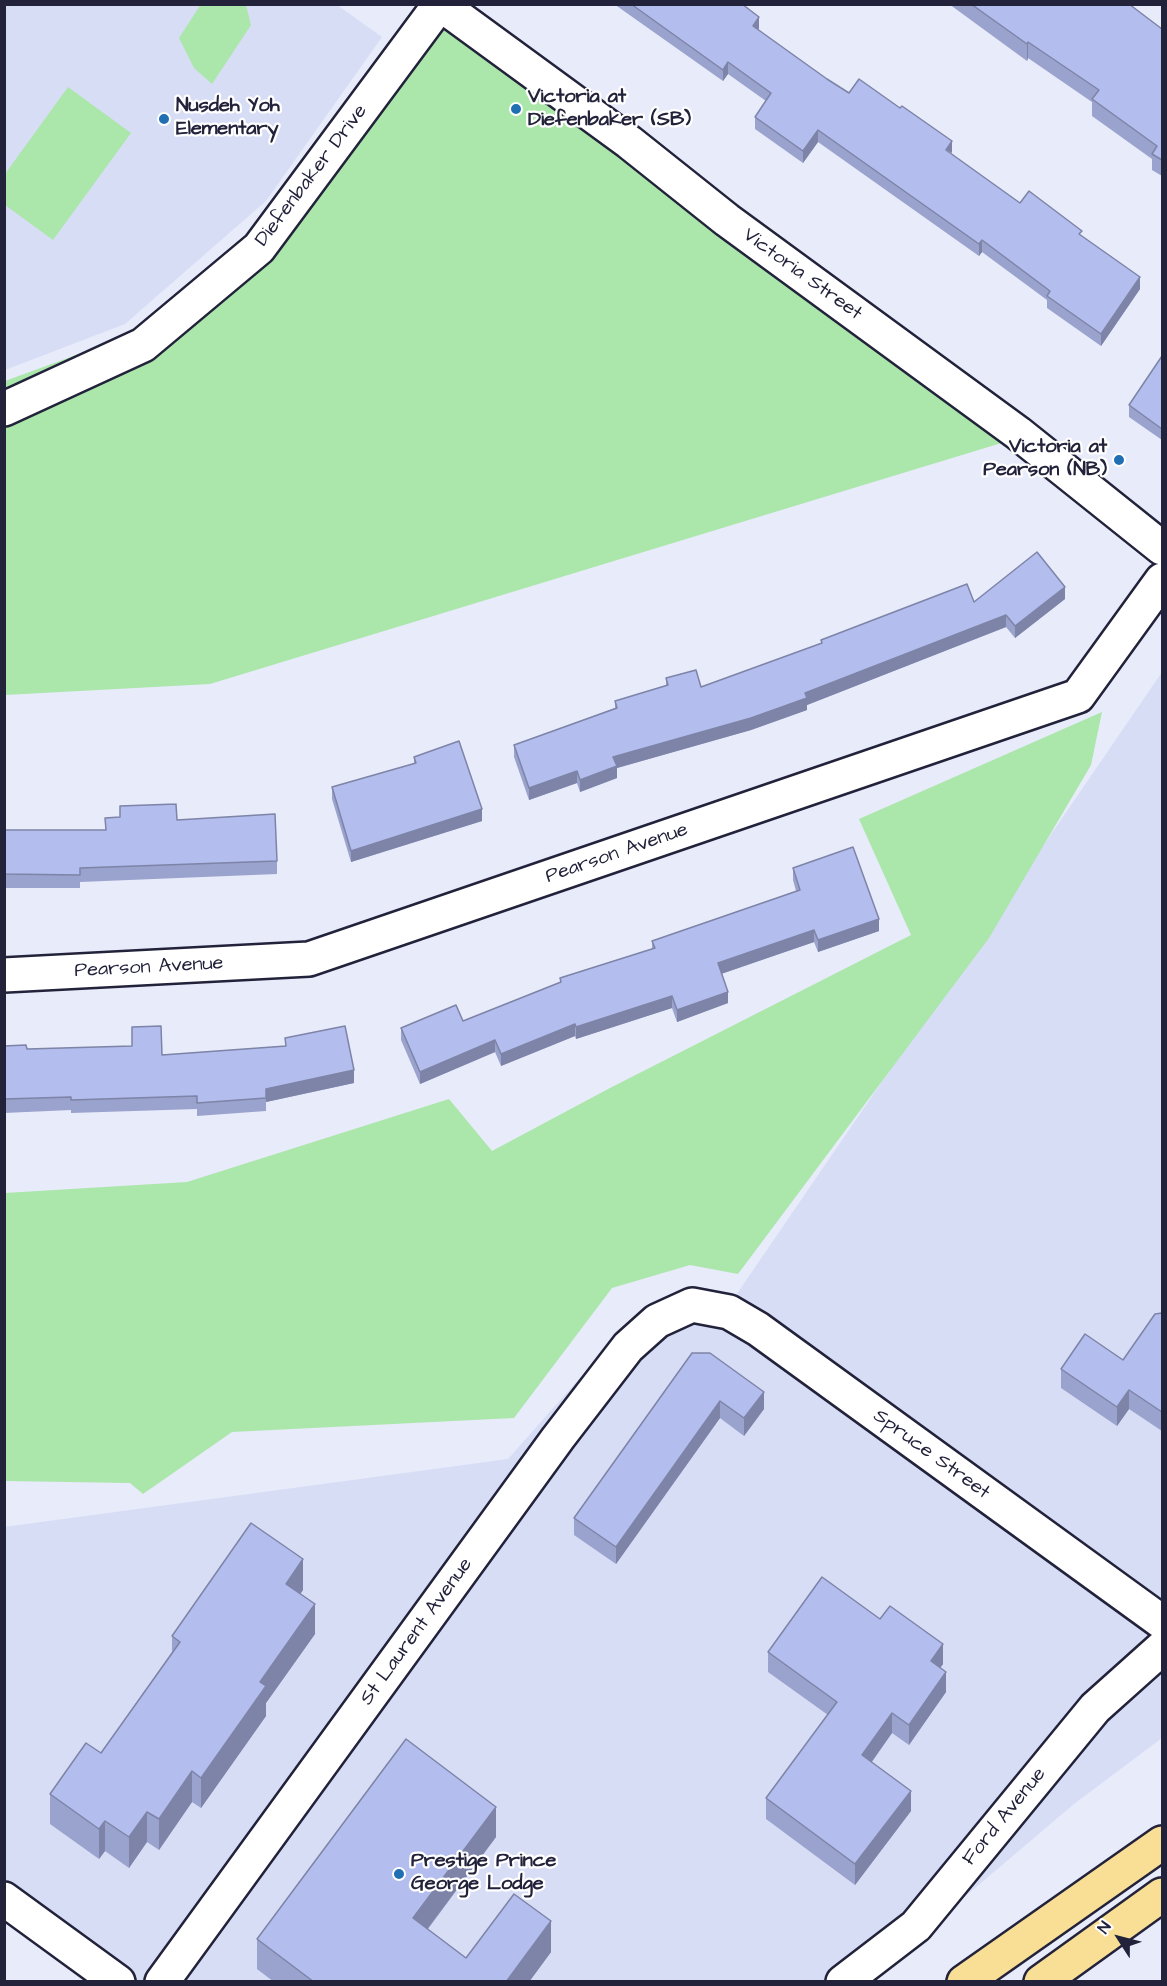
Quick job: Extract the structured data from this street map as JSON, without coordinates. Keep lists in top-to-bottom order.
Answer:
{
  "streets": {
    "street": [
      "Diefenbaker Drive",
      "Victoria Street",
      "Pearson Avenue",
      "Spruce Street",
      "St Laurent Avenue",
      "Ford Avenue"
    ]
  },
  "crossings": [
    ["Diefenbaker Drive", "Victoria Street"],
    ["Spruce Street", "St Laurent Avenue"]
  ],
  "places": [
    "Victoria at Diefenbaker (SB)",
    "Nusdeh Yoh Elementary",
    "Victoria at Pearson (NB)",
    "Prestige Prince George Lodge"
  ],
  "north": "top left"
}
